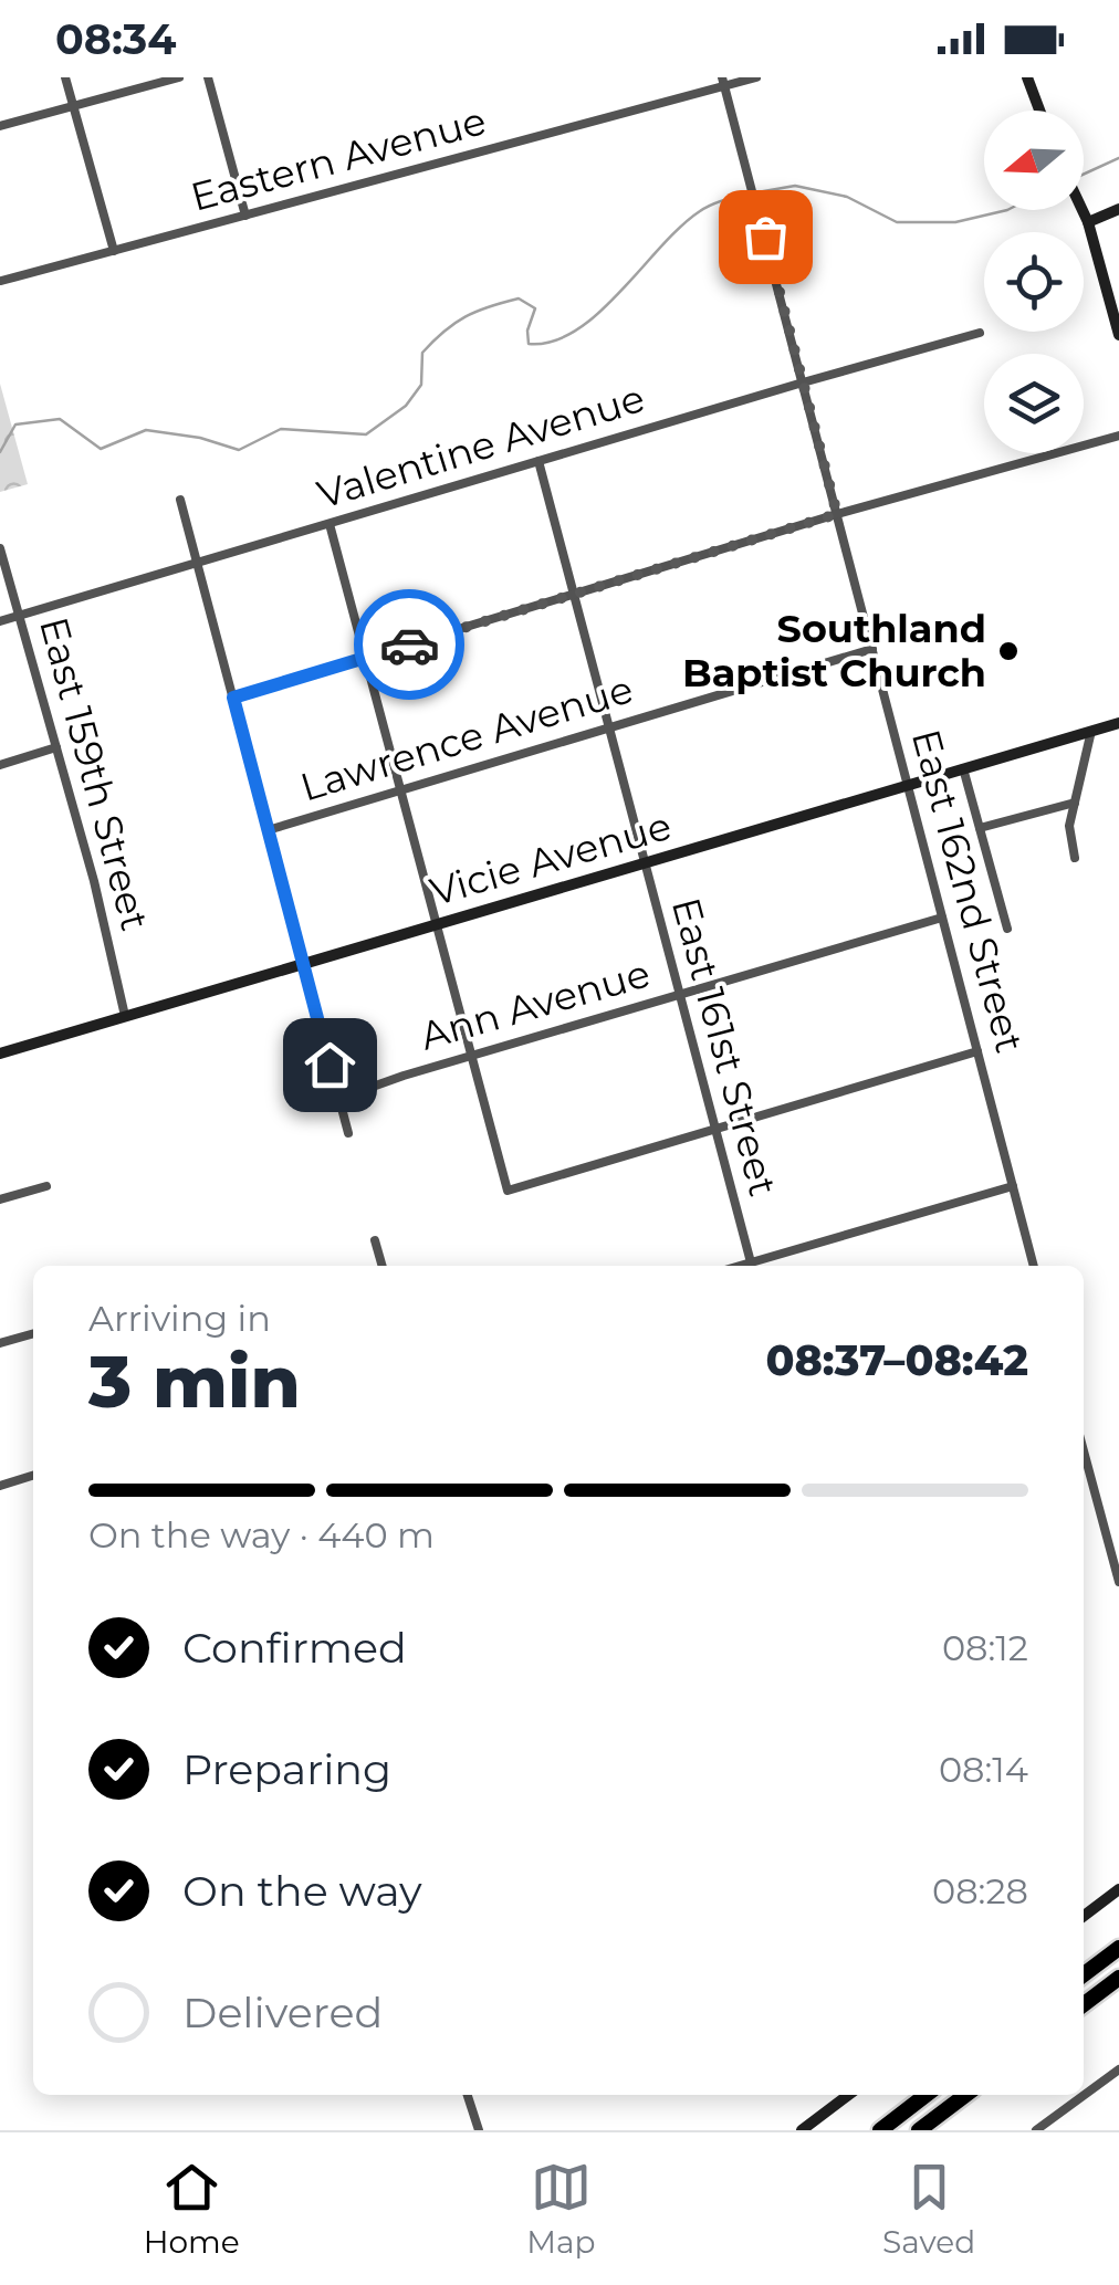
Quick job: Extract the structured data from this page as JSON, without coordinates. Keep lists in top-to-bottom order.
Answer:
{
  "streets": {
    "street": [
      "Eastern Avenue",
      "Valentine Avenue",
      "Lawrence Avenue",
      "East 159th Street",
      "Vicie Avenue",
      "East 162nd Street",
      "Ann Avenue",
      "East 161st Street"
    ]
  },
  "crossings": [
    ["Eastern Avenue", "East 162nd Street"],
    ["Valentine Avenue", "East 159th Street"],
    ["Valentine Avenue", "East 162nd Street"],
    ["Valentine Avenue", "East 161st Street"],
    ["Lawrence Avenue", "East 162nd Street"],
    ["Lawrence Avenue", "East 161st Street"],
    ["East 159th Street", "Vicie Avenue"],
    ["Vicie Avenue", "East 162nd Street"],
    ["Vicie Avenue", "East 161st Street"],
    ["East 162nd Street", "Ann Avenue"],
    ["Ann Avenue", "East 161st Street"]
  ],
  "places": ["Southland Baptist Church"],
  "north": "left",
  "page": {
    "status": "08:34",
    "heading": ["3 min", "Arriving in", "08:37–08:42"],
    "bar": "On the way · 440 m",
    "list": [
      ["Confirmed", "08:12"],
      ["Preparing", "08:14"],
      ["On the way", "08:28"],
      "Delivered"
    ],
    "tabs": ["Home", "Map", "Saved"]
  }
}
